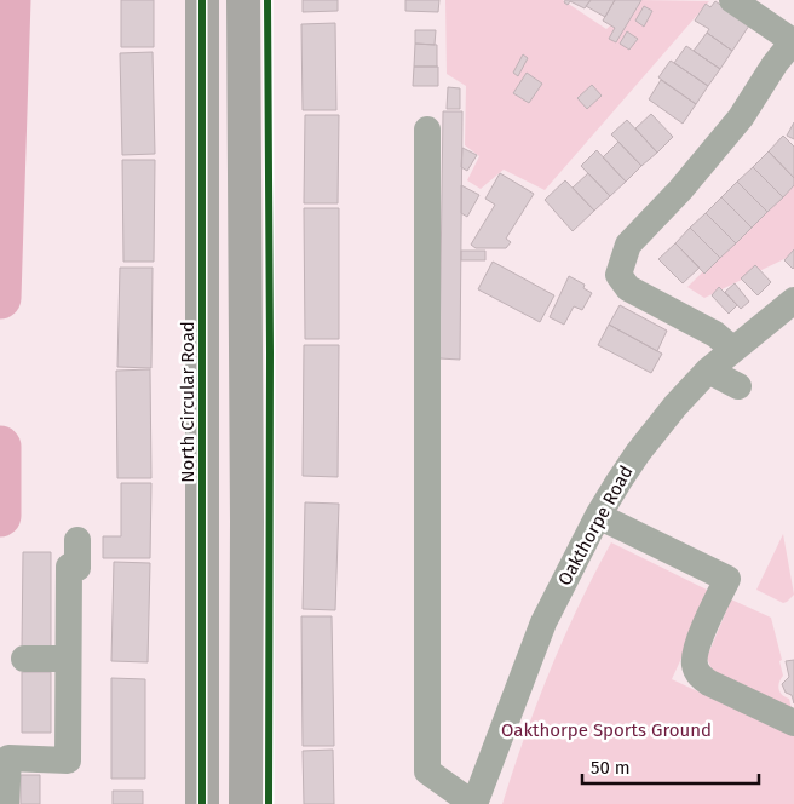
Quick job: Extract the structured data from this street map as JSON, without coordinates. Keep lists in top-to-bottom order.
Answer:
{
  "streets": {
    "highway": ["North Circular Road"],
    "street": ["Oakthorpe Road"]
  },
  "parks": ["Oakthorpe Sports Ground"],
  "scale_bar": "50 m"
}
